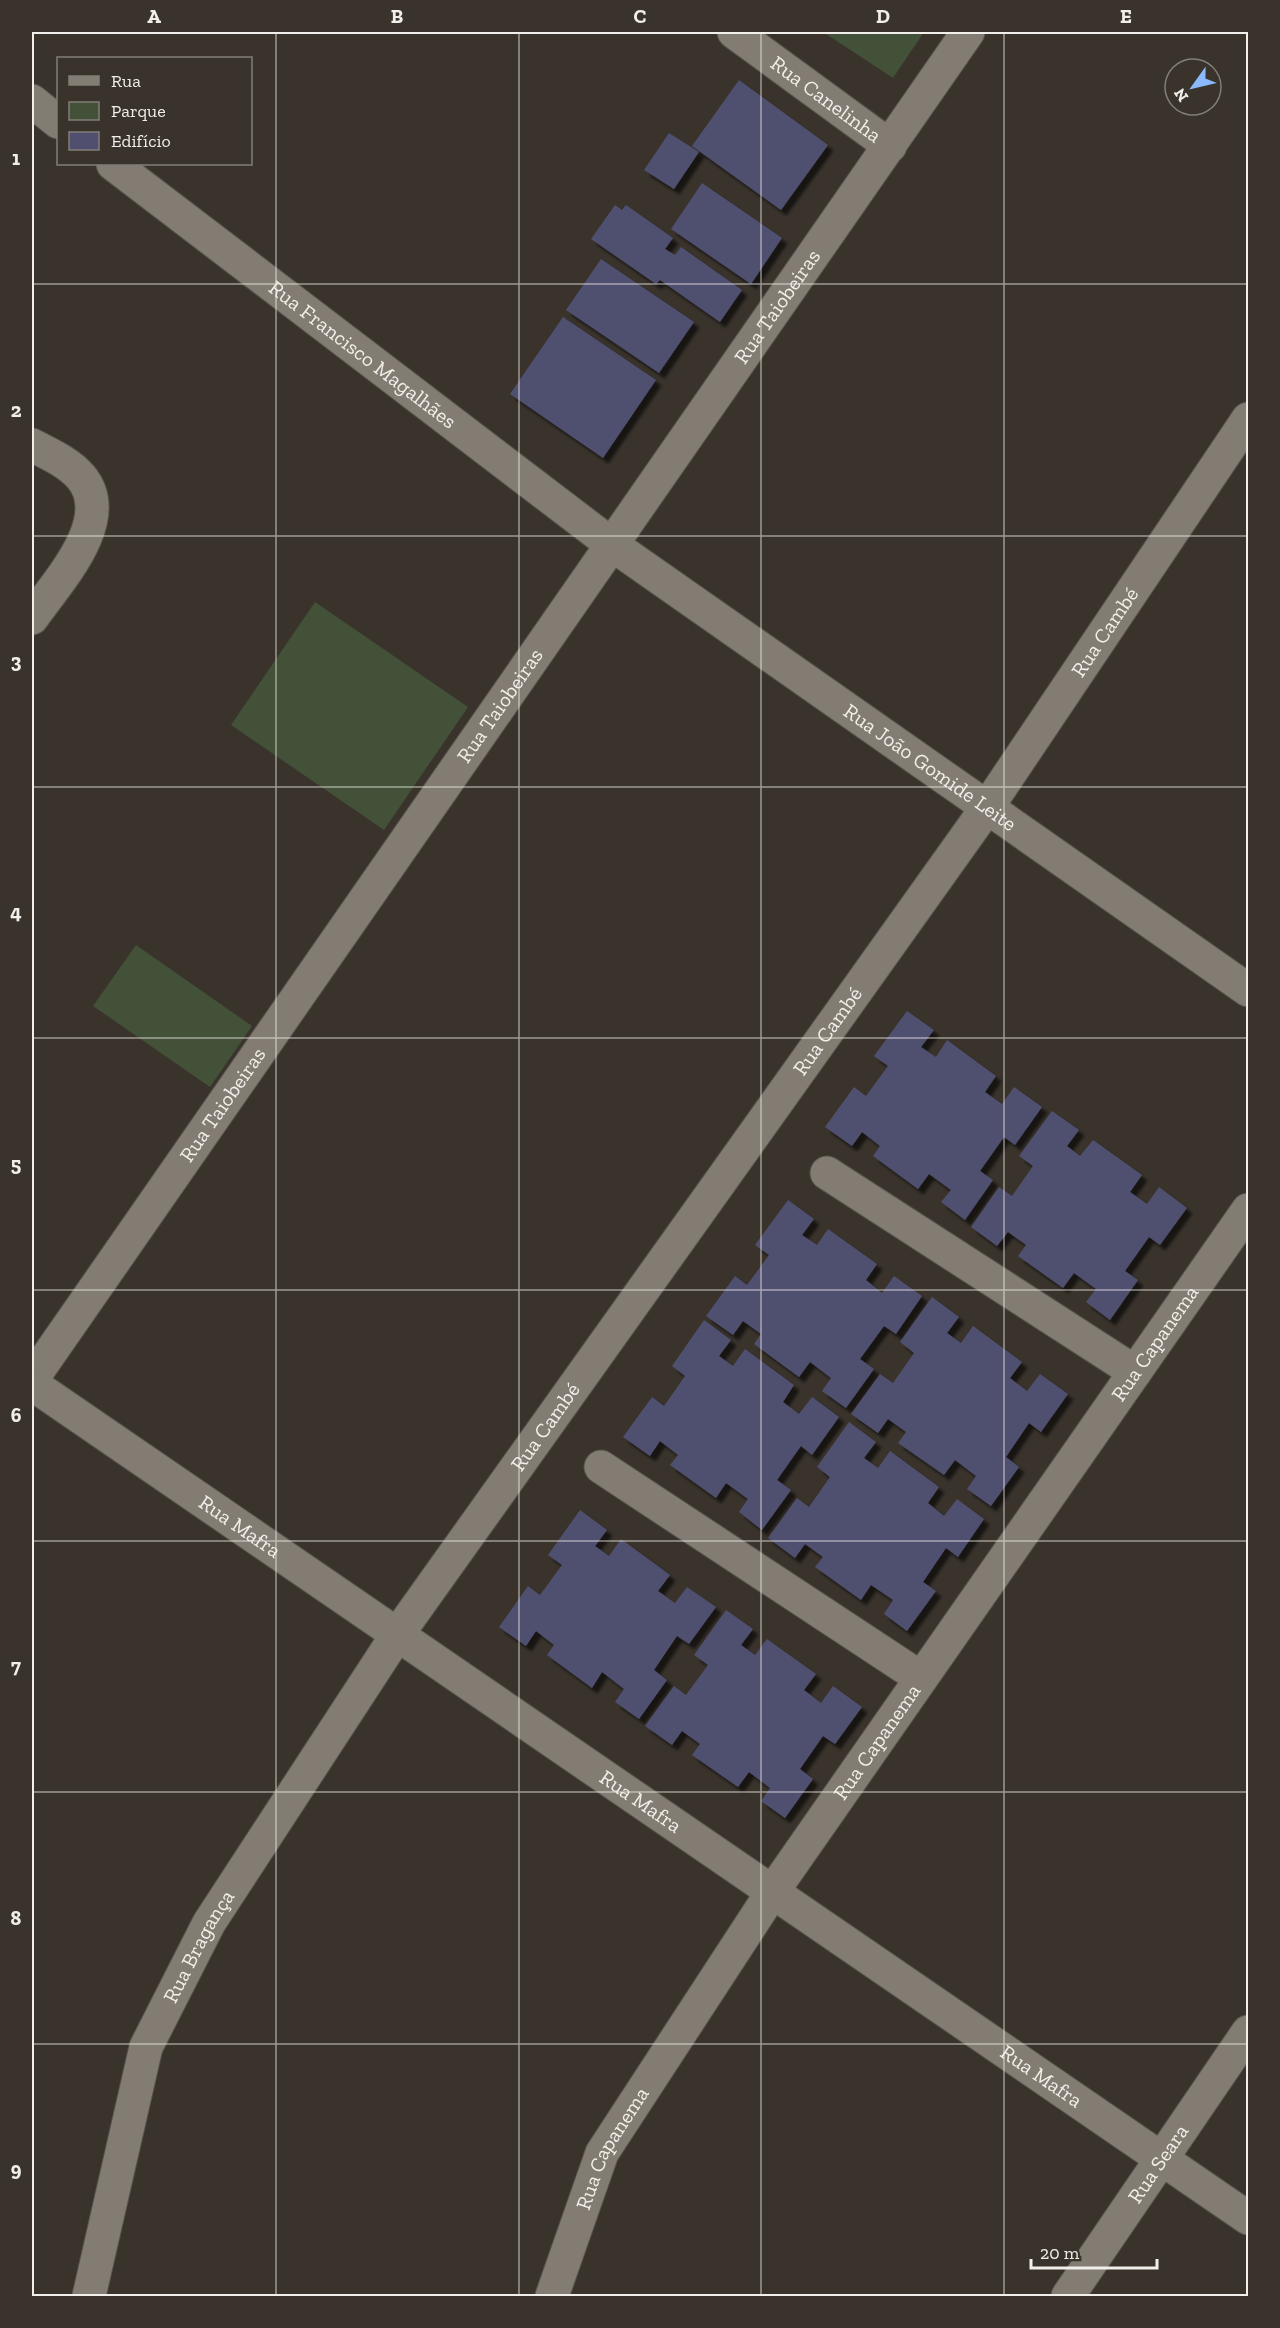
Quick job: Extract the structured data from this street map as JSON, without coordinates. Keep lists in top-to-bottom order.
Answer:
{
  "streets": {
    "street": [
      "Rua Canelinha",
      "Rua Taiobeiras",
      "Rua Francisco Magalhães",
      "Rua Cambé",
      "Rua João Gomide Leite",
      "Rua Capanema",
      "Rua Mafra",
      "Rua Bragança",
      "Rua Seara"
    ]
  },
  "crossings": [
    ["Rua Canelinha", "Rua Taiobeiras"],
    ["Rua Taiobeiras", "Rua Francisco Magalhães"],
    ["Rua Taiobeiras", "Rua João Gomide Leite"],
    ["Rua Francisco Magalhães", "Rua João Gomide Leite"],
    ["Rua Cambé", "Rua João Gomide Leite"],
    ["Rua Cambé", "Rua Mafra"],
    ["Rua Cambé", "Rua Bragança"],
    ["Rua Capanema", "Rua Mafra"],
    ["Rua Mafra", "Rua Bragança"],
    ["Rua Mafra", "Rua Seara"]
  ],
  "legend": ["Rua", "Parque", "Edifício"],
  "scale_bar": "20 m",
  "north": "bottom left",
  "grid": {
    "columns": [
      "A",
      "B",
      "C",
      "D",
      "E"
    ],
    "rows": [
      "1",
      "2",
      "3",
      "4",
      "5",
      "6",
      "7",
      "8",
      "9"
    ]
  }
}
